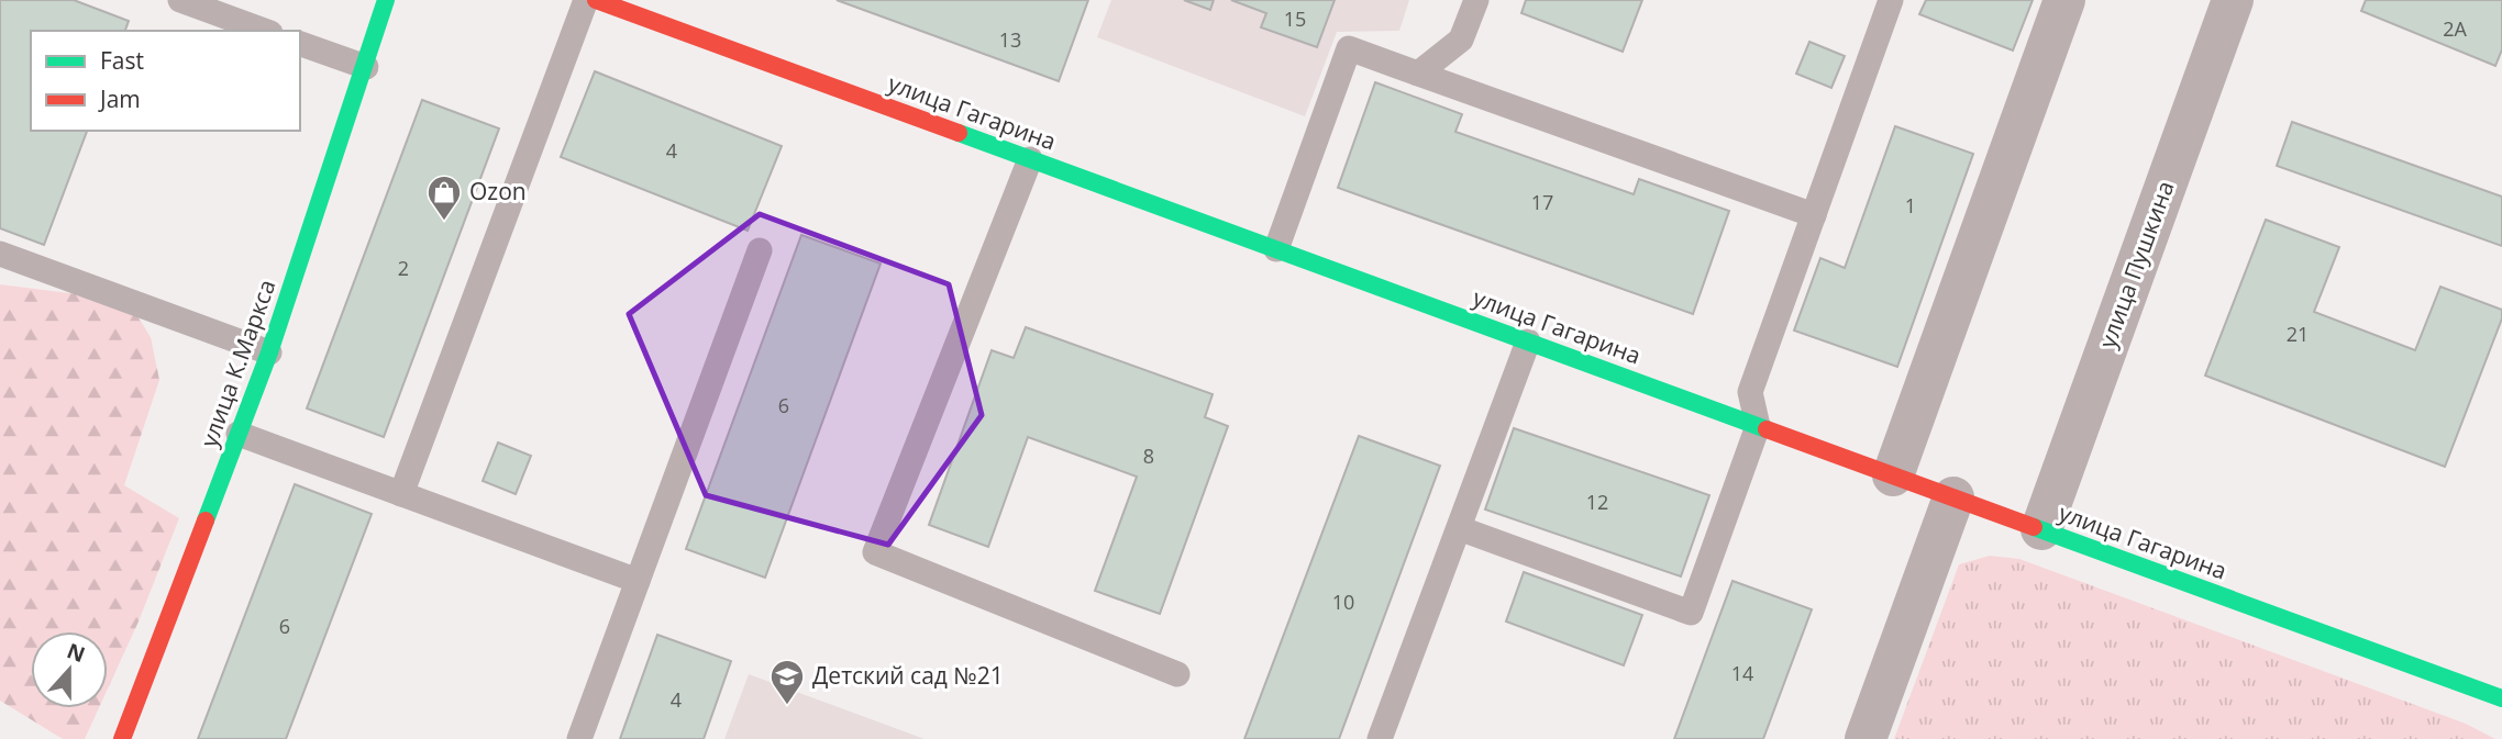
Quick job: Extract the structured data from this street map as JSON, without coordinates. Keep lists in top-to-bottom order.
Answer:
{
  "streets": {
    "street": ["улица Гагарина", "улица Пушкина", "улица К.Маркса"]
  },
  "crossings": [
    ["улица Гагарина", "улица Пушкина"]
  ],
  "places": {
    "shop": ["Ozon"],
    "school or university": ["Детский cад №21"]
  },
  "house_numbers": [
    "15",
    "2А",
    "13",
    "4",
    "17",
    "1",
    "2",
    "21",
    "6",
    "8",
    "12",
    "10",
    "6",
    "14",
    "4"
  ],
  "legend": ["Fast", "Jam"],
  "north": "top"
}
